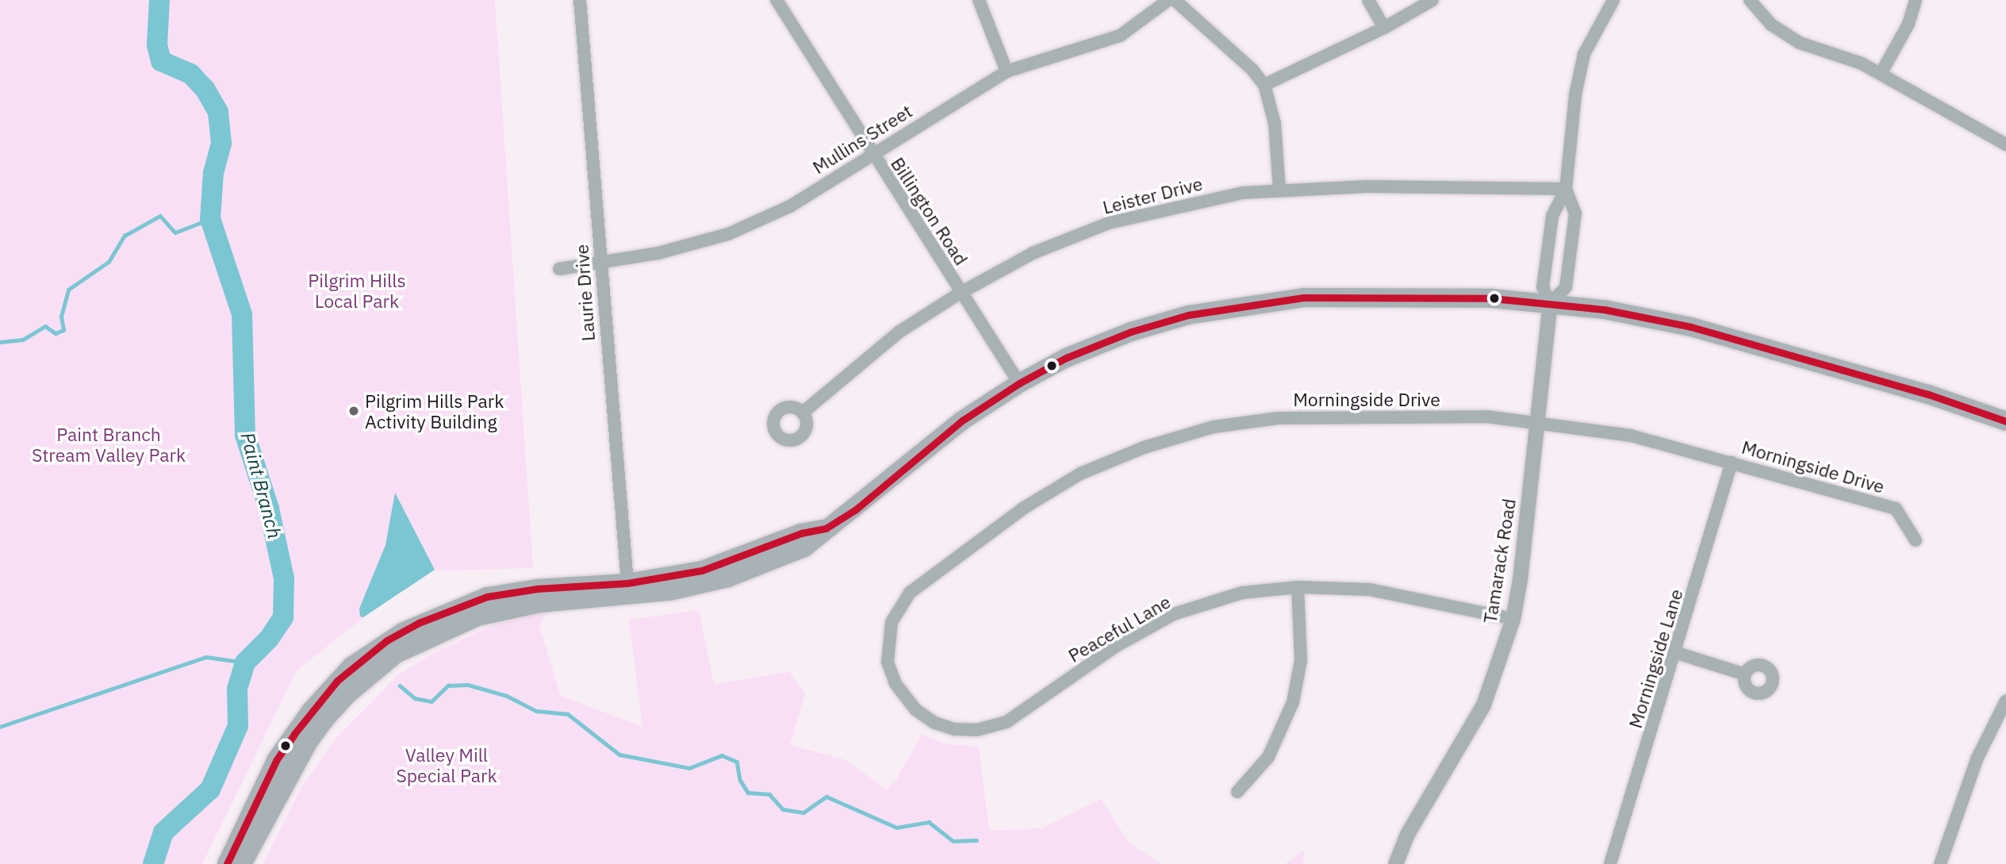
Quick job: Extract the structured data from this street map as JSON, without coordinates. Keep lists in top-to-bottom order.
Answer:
{
  "streets": {
    "street": [
      "Mullins Street",
      "Leister Drive",
      "Billington Road",
      "Laurie Drive",
      "Morningside Drive",
      "Tamarack Road",
      "Peaceful Lane",
      "Morningside Lane"
    ]
  },
  "crossings": [
    ["Mullins Street", "Billington Road"],
    ["Mullins Street", "Laurie Drive"],
    ["Leister Drive", "Billington Road"],
    ["Leister Drive", "Tamarack Road"],
    ["Morningside Drive", "Tamarack Road"],
    ["Morningside Drive", "Peaceful Lane"],
    ["Morningside Drive", "Morningside Lane"],
    ["Tamarack Road", "Peaceful Lane"]
  ],
  "water": ["Paint Branch"],
  "parks": ["Pilgrim Hills Local Park", "Paint Branch Stream Valley Park", "Valley Mill Special Park"],
  "places": ["Pilgrim Hills Park Activity Building"]
}
